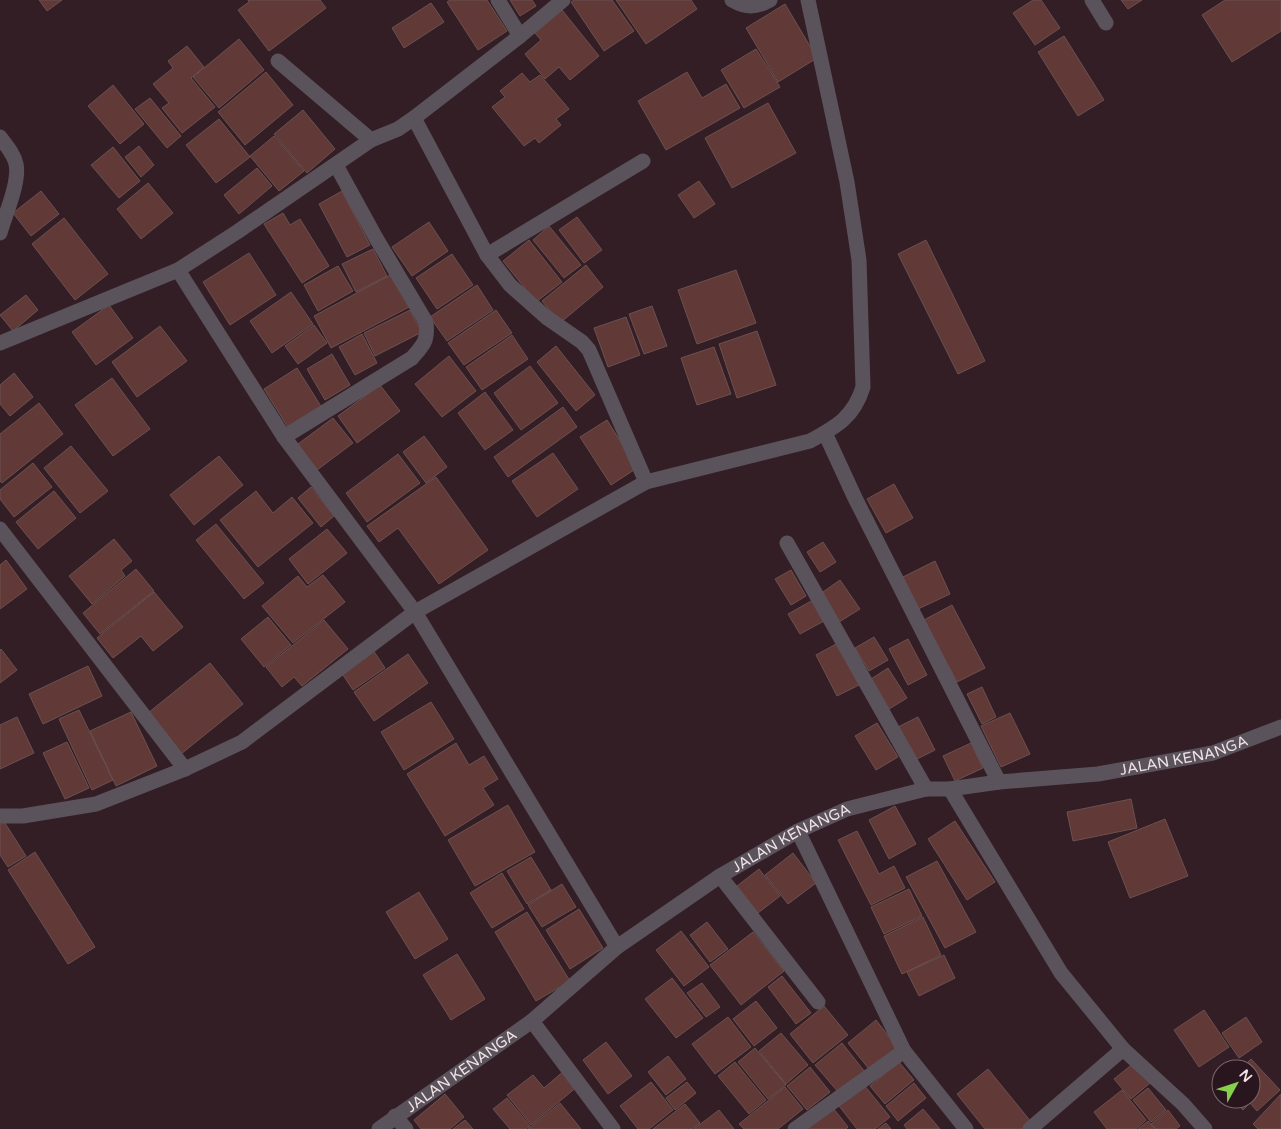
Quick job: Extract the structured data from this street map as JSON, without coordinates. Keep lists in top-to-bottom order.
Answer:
{
  "streets": {
    "street": ["JALAN KENANGA"]
  },
  "north": "top right"
}
